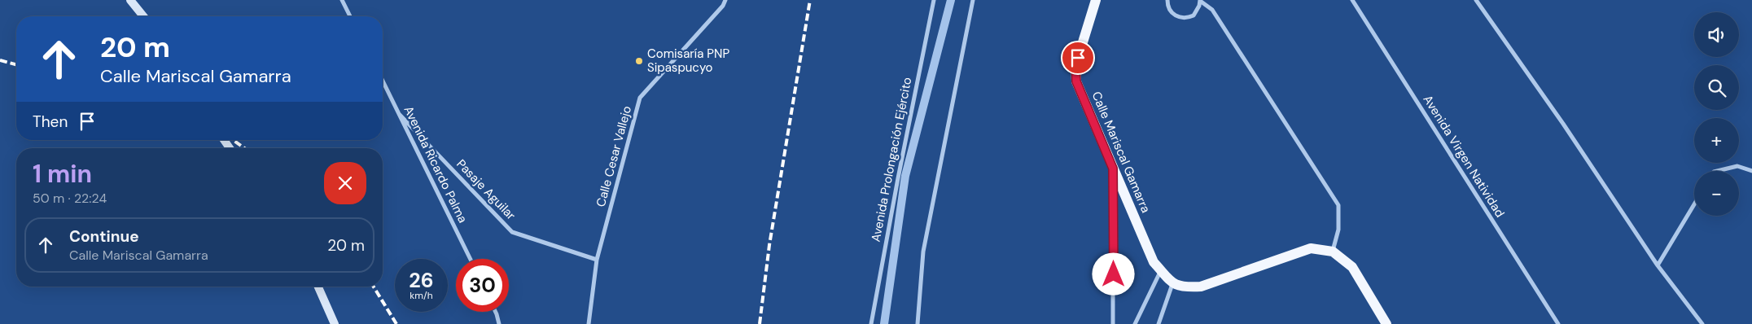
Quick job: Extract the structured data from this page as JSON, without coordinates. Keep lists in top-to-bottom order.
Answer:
{
  "streets": {
    "main road": ["Calle Mariscal Gamarra"],
    "street": [
      "Calle Cesar Vallejo",
      "Avenida Virgen Natividad",
      "Avenida Prolongación Ejército",
      "Avenida Ricardo Palma",
      "Pasaje Aguilar"
    ]
  },
  "crossings": [
    ["Calle Cesar Vallejo", "Pasaje Aguilar"],
    ["Avenida Ricardo Palma", "Pasaje Aguilar"]
  ],
  "places": ["Comisaría PNP Sipaspucyo"],
  "page": {
    "map_buttons": ["+", "−"],
    "turn": ["20 m", "Calle Mariscal Gamarra"],
    "then": "Then",
    "heading": ["1 min", "50 m · 22:24"],
    "list": [
      {
        "name": "Continue",
        "note": "Calle Mariscal Gamarra",
        "value": "20 m"
      }
    ],
    "speed": "26 km/h",
    "limit": "30"
  }
}
